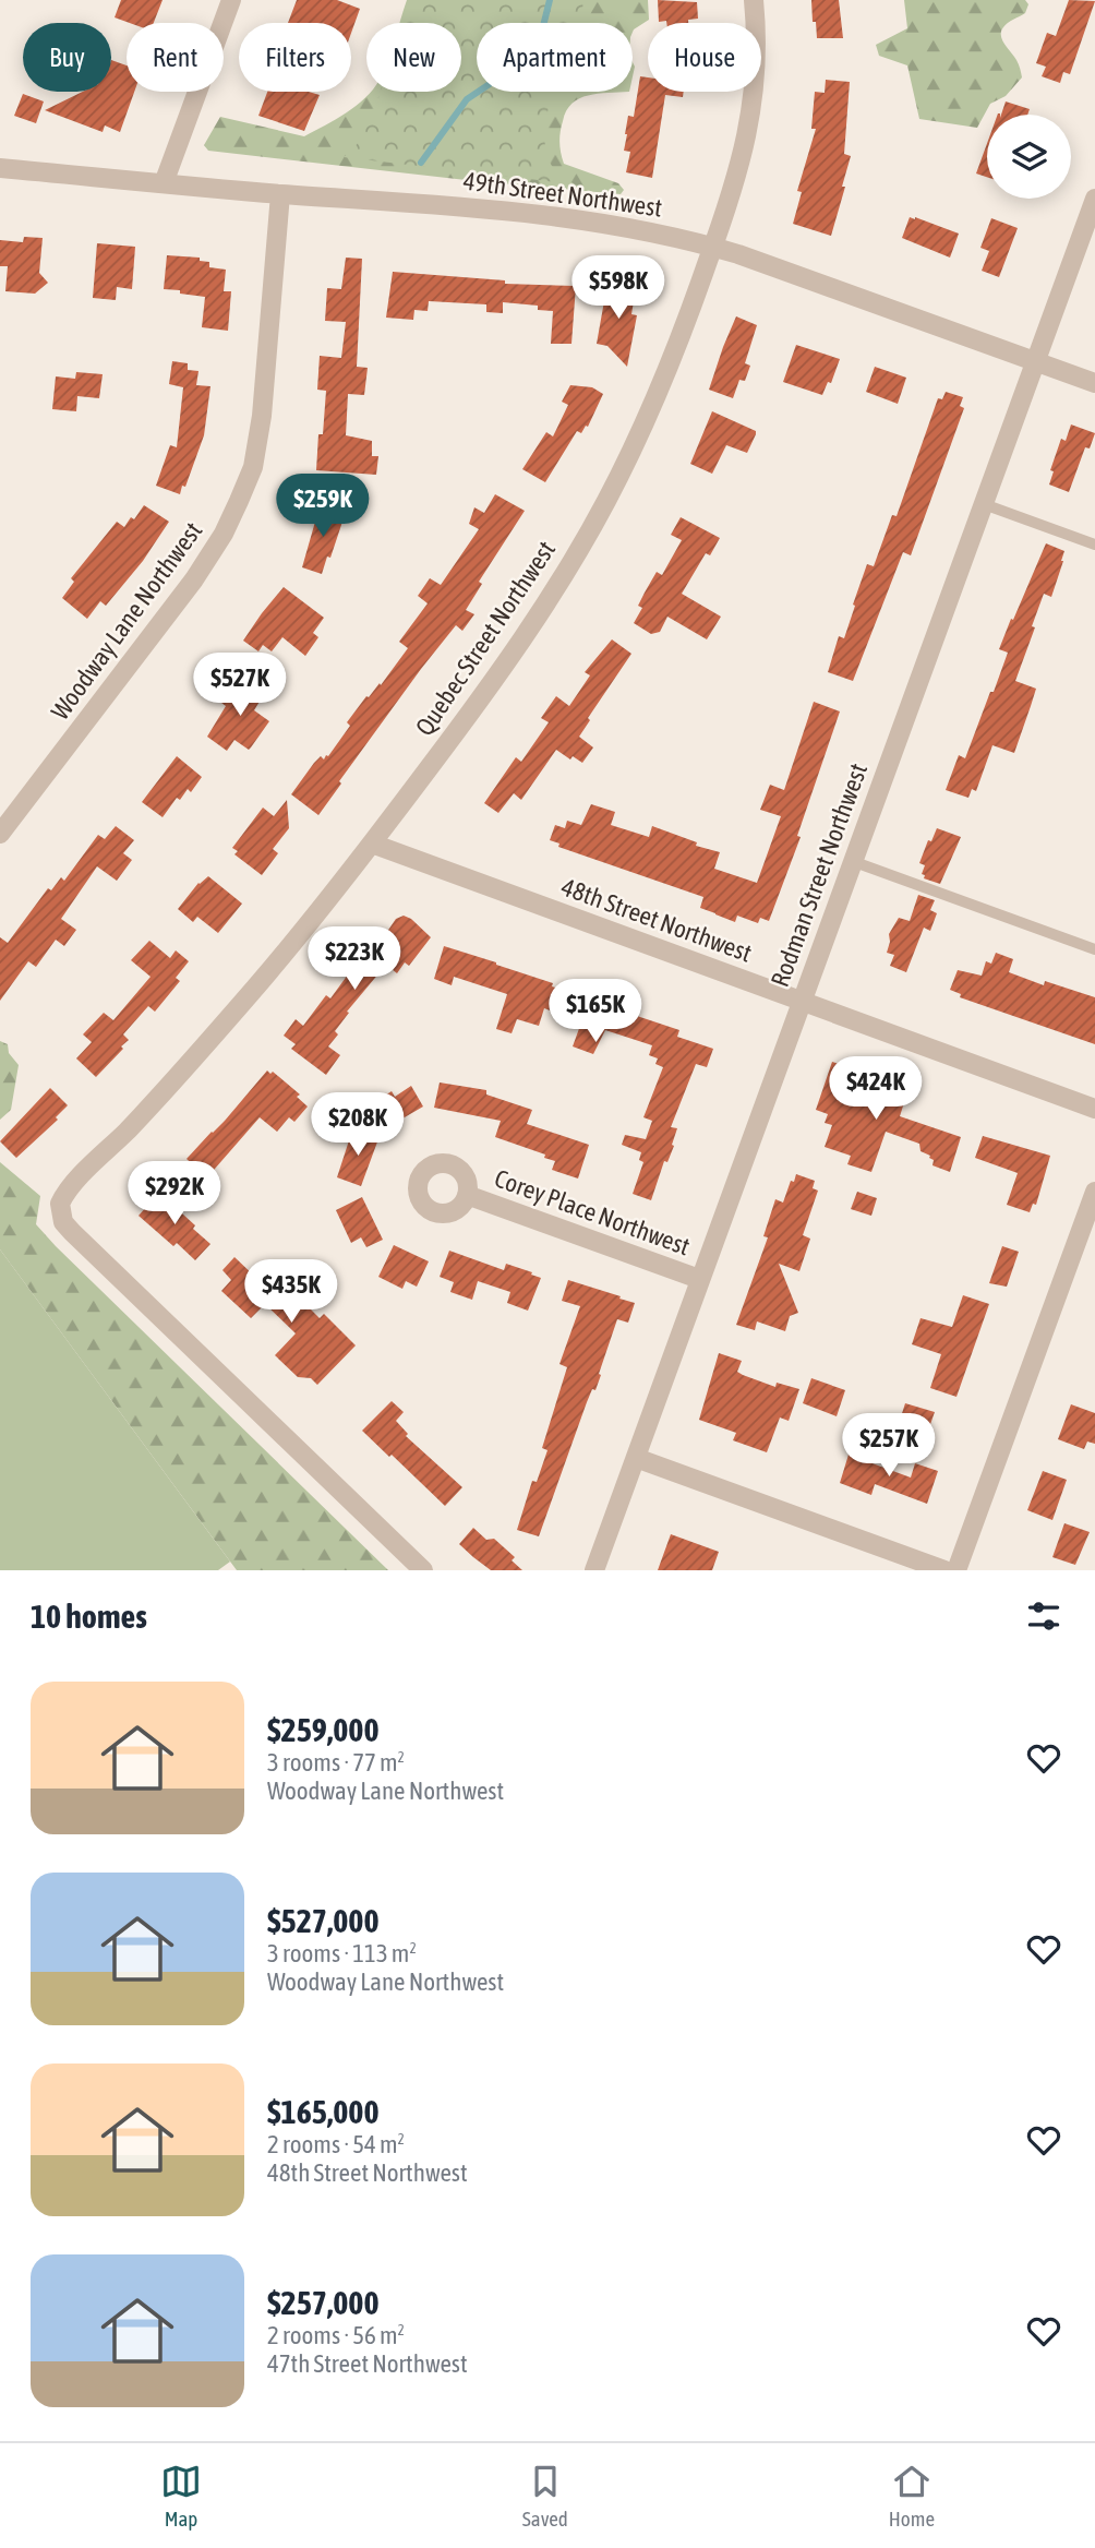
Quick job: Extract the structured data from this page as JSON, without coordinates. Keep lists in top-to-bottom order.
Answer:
{
  "streets": {
    "street": [
      "49th Street Northwest",
      "Woodway Lane Northwest",
      "Quebec Street Northwest",
      "Rodman Street Northwest",
      "48th Street Northwest",
      "Corey Place Northwest"
    ]
  },
  "crossings": [
    ["49th Street Northwest", "Woodway Lane Northwest"],
    ["49th Street Northwest", "Quebec Street Northwest"],
    ["49th Street Northwest", "Rodman Street Northwest"],
    ["Quebec Street Northwest", "48th Street Northwest"],
    ["Rodman Street Northwest", "48th Street Northwest"],
    ["Rodman Street Northwest", "Corey Place Northwest"]
  ],
  "page": {
    "chip": [
      "Buy",
      "Rent",
      "Filters",
      "New",
      "Apartment",
      "House"
    ],
    "price": [
      "$598K",
      "$259K",
      "$527K",
      "$223K",
      "$165K",
      "$424K",
      "$208K",
      "$292K",
      "$435K",
      "$257K"
    ],
    "heading": "10 homes",
    "list": [
      {
        "name": "$259,000",
        "note": "3 rooms · 77 m² · Woodway Lane Northwest"
      },
      {
        "name": "$527,000",
        "note": "3 rooms · 113 m² · Woodway Lane Northwest"
      },
      {
        "name": "$165,000",
        "note": "2 rooms · 54 m² · 48th Street Northwest"
      },
      {
        "name": "$257,000",
        "note": "2 rooms · 56 m² · 47th Street Northwest"
      }
    ],
    "tabs": ["Map", "Saved", "Home"]
  }
}
